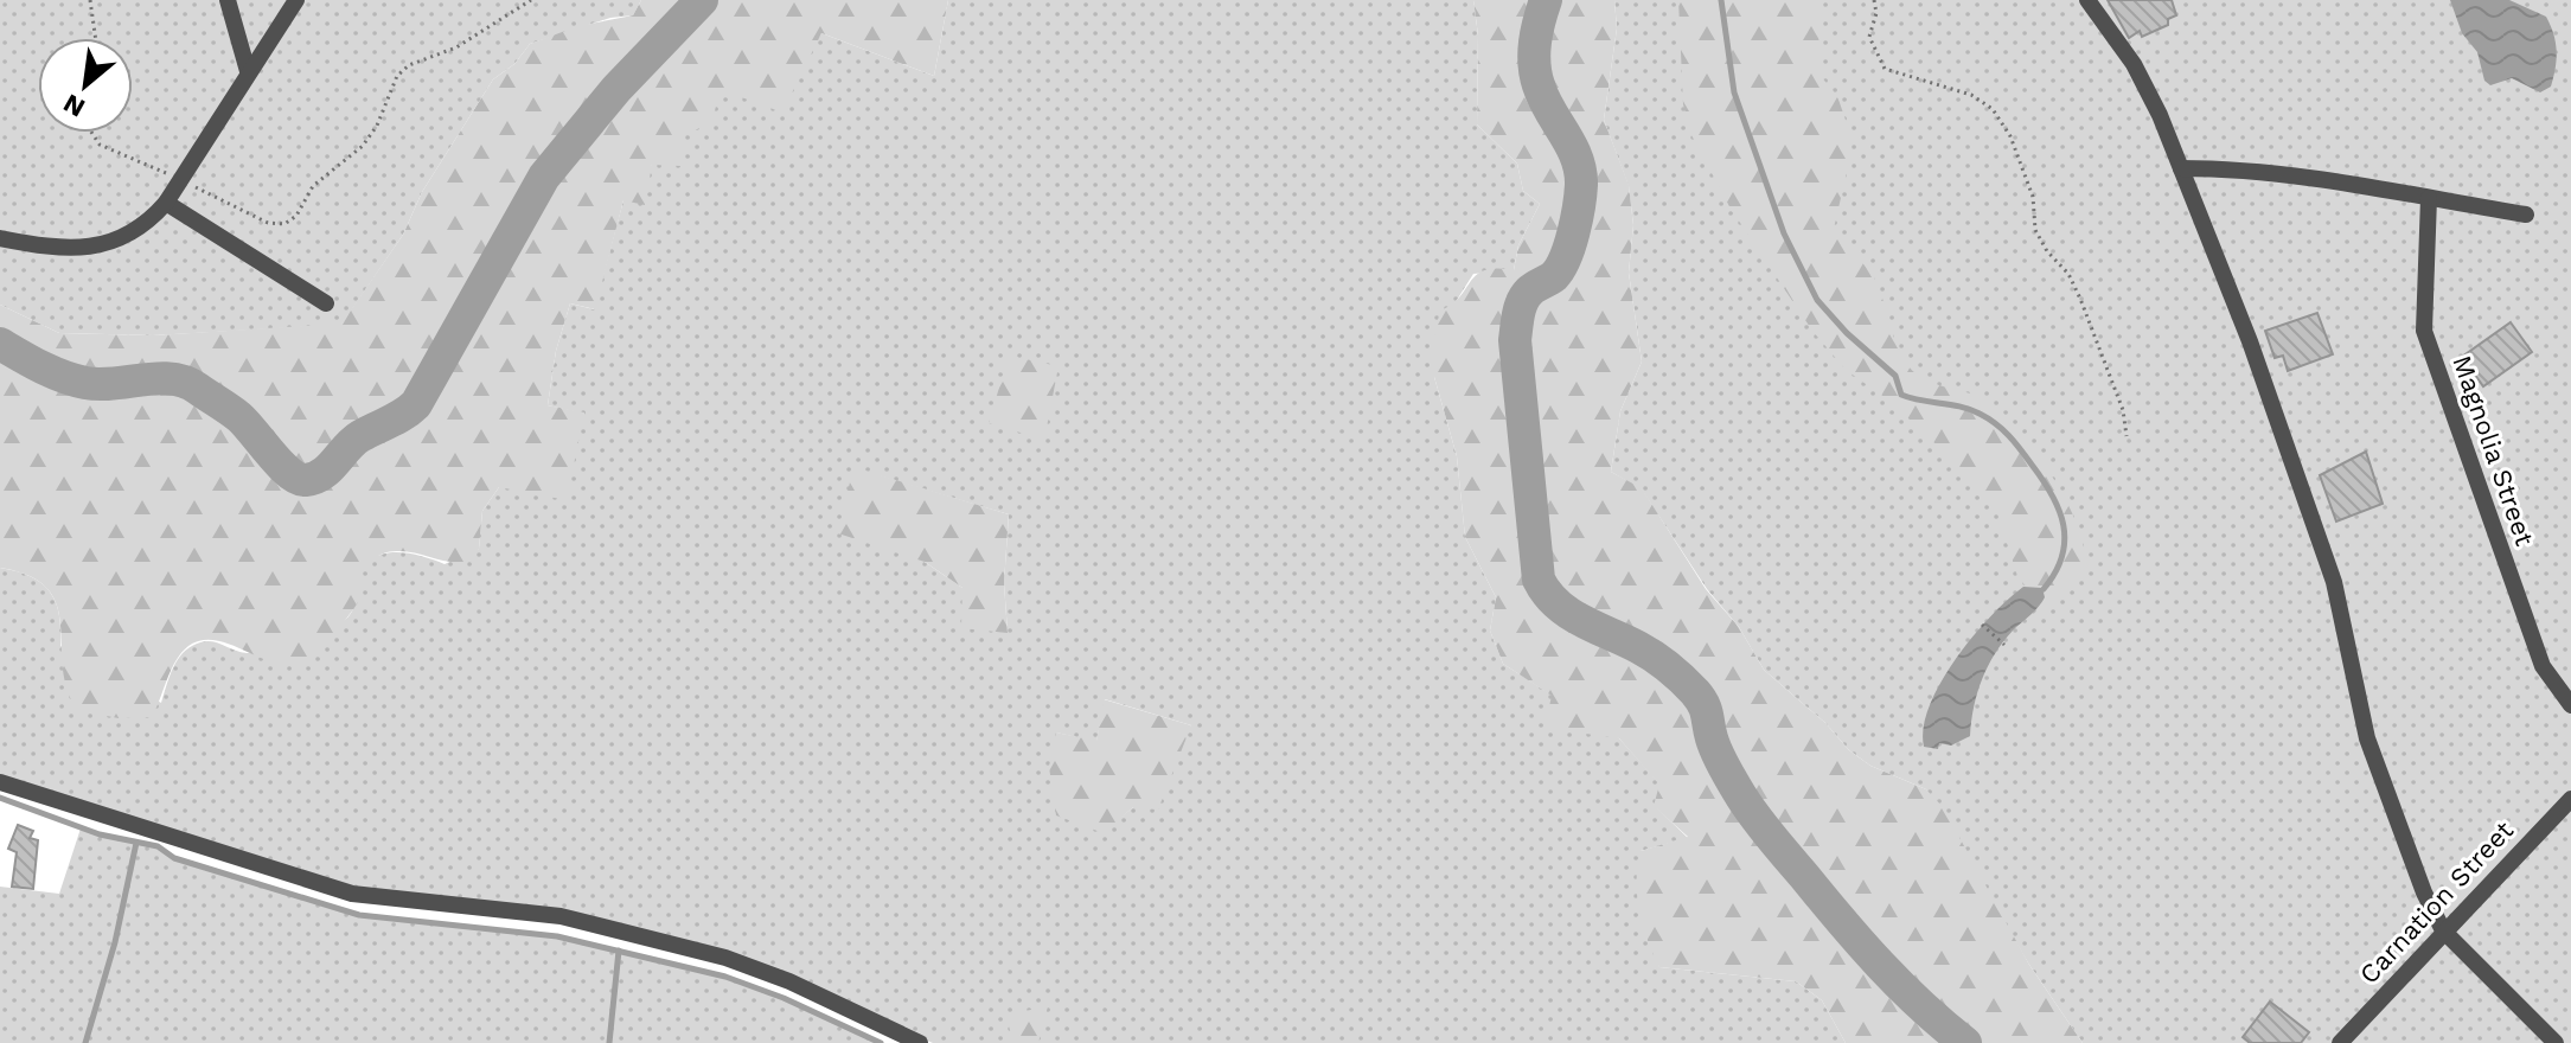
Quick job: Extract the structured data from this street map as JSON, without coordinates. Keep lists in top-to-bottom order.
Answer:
{
  "streets": {
    "street": ["Magnolia Street", "Carnation Street"]
  },
  "north": "bottom left"
}
